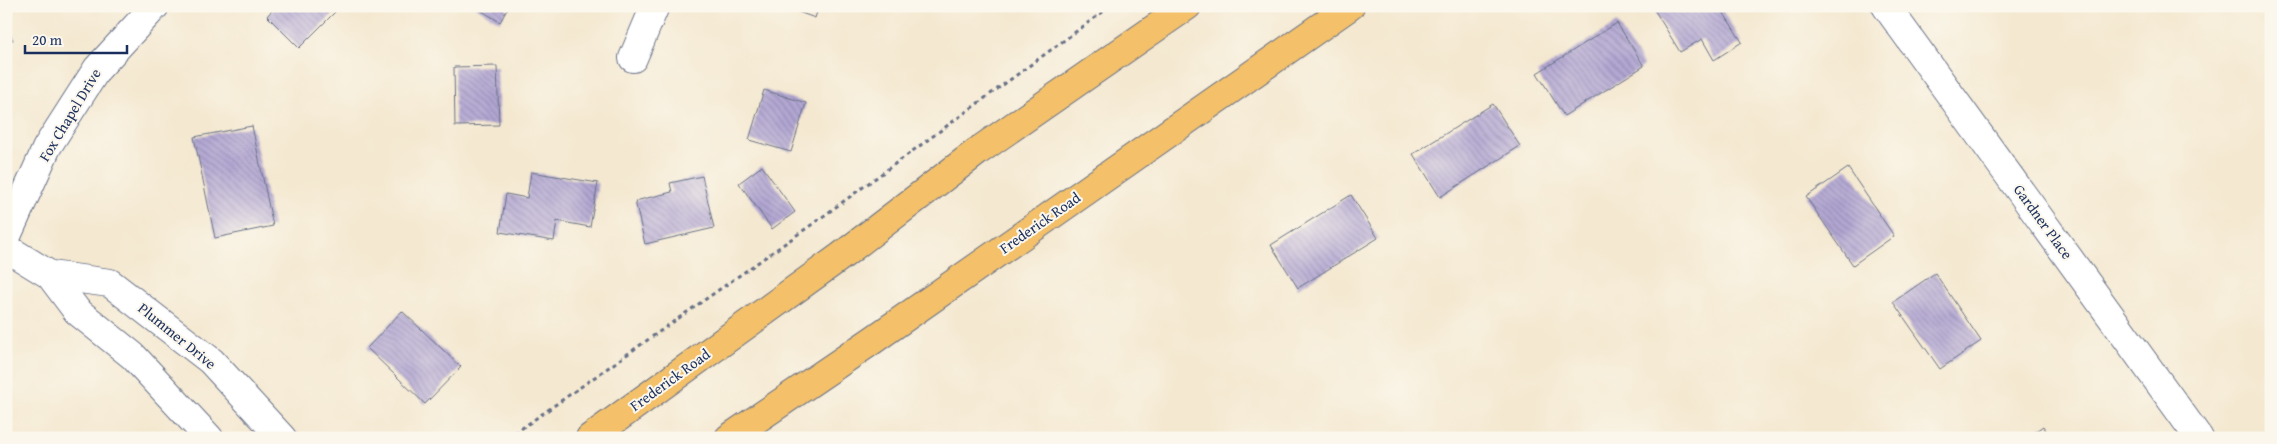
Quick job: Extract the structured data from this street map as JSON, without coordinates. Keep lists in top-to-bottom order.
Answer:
{
  "streets": {
    "main road": ["Frederick Road"],
    "street": ["Fox Chapel Drive", "Gardner Place", "Plummer Drive"]
  },
  "scale_bar": "20 m"
}
